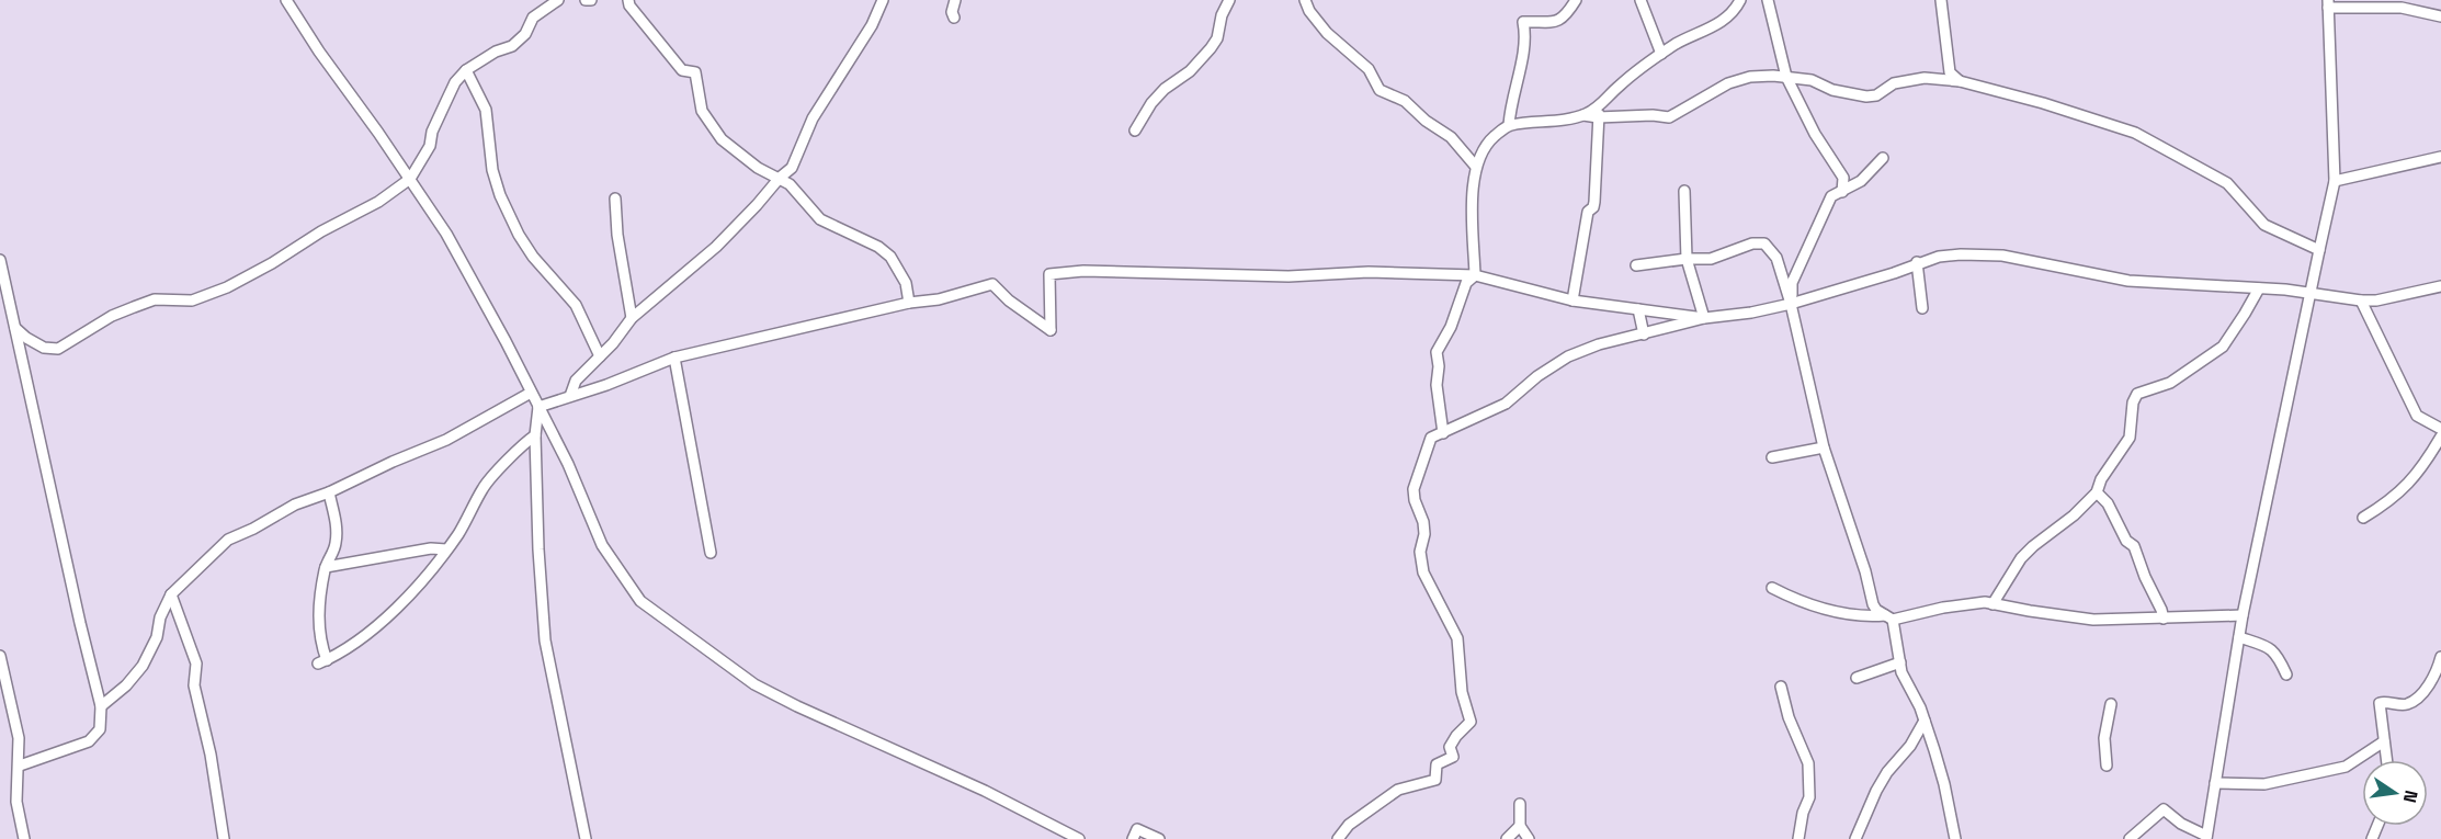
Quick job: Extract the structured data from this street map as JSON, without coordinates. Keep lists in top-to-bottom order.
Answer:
{
  "north": "right"
}
